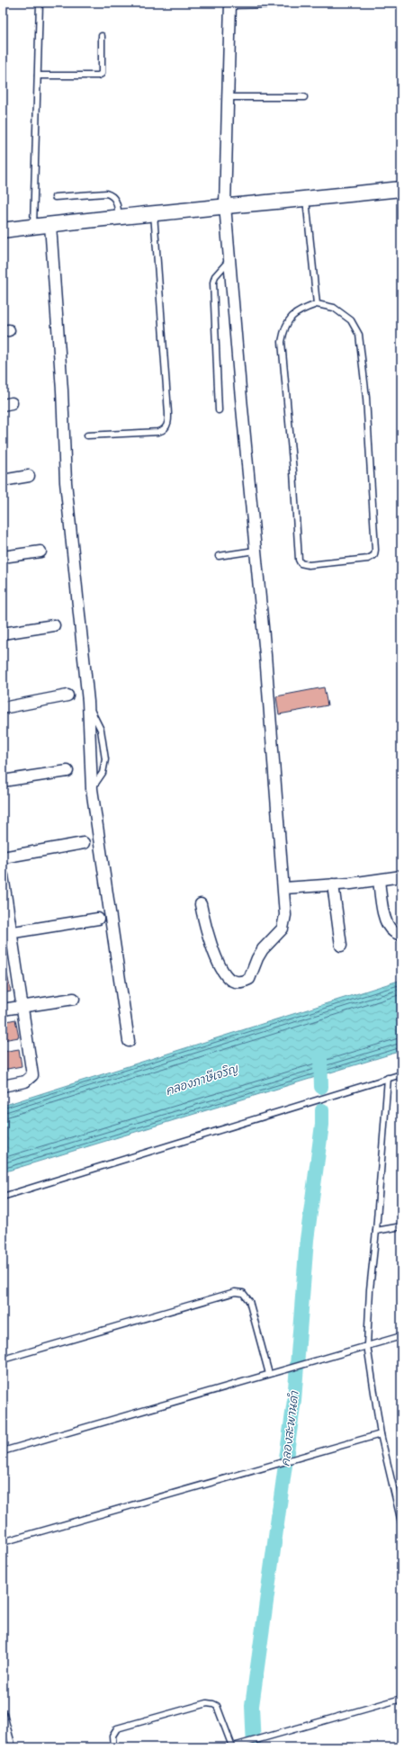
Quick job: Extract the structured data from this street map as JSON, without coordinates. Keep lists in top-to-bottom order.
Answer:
{
  "water": ["คลองภาษีเจริญ", "คลองสะพานดำ"]
}
